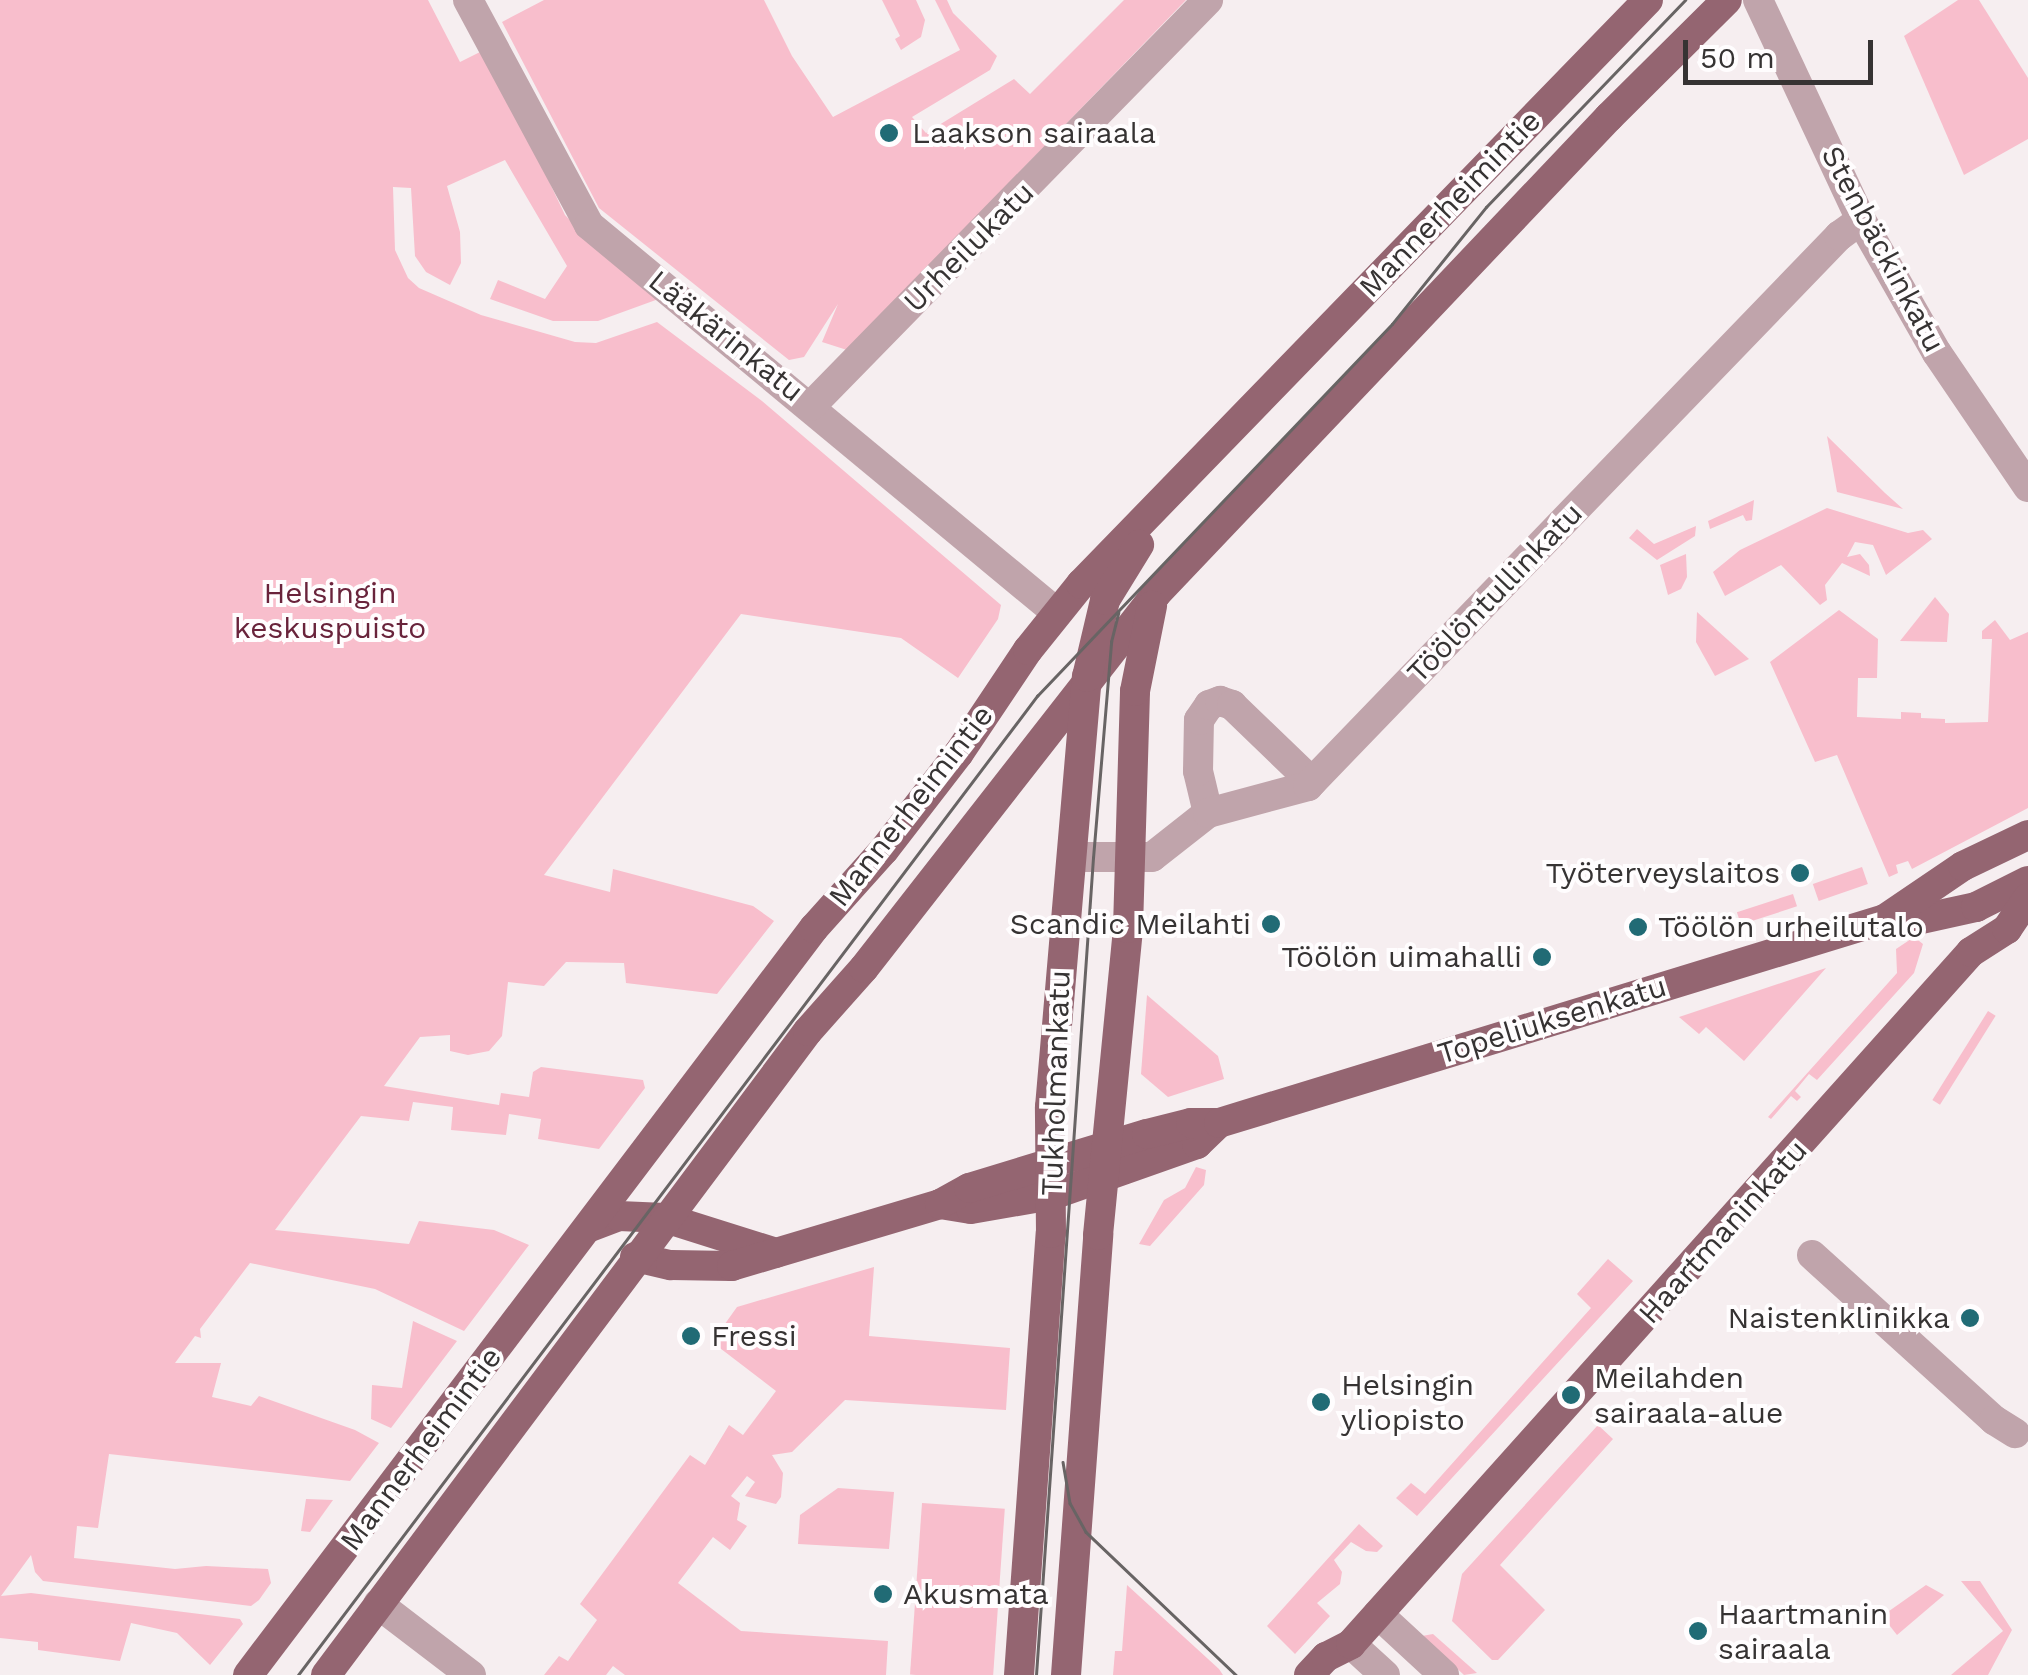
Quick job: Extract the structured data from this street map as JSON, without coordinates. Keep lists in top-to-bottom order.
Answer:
{
  "streets": {
    "main road": [
      "Mannerheimintie",
      "Topeliuksenkatu",
      "Tukholmankatu",
      "Haartmaninkatu"
    ],
    "street": [
      "Urheilukatu",
      "Stenbäckinkatu",
      "Lääkärinkatu",
      "Töölöntullinkatu"
    ]
  },
  "crossings": [
    ["Mannerheimintie", "Lääkärinkatu"],
    ["Mannerheimintie", "Topeliuksenkatu"],
    ["Mannerheimintie", "Tukholmankatu"],
    ["Urheilukatu", "Lääkärinkatu"],
    ["Stenbäckinkatu", "Töölöntullinkatu"],
    ["Töölöntullinkatu", "Tukholmankatu"],
    ["Topeliuksenkatu", "Tukholmankatu"]
  ],
  "parks": ["Helsingin keskuspuisto"],
  "places": [
    "Laakson sairaala",
    "Työterveyslaitos",
    "Scandic Meilahti",
    "Töölön urheilutalo",
    "Töölön uimahalli",
    "Naistenklinikka",
    "Fressi",
    "Meilahden sairaala-alue",
    "Helsingin yliopisto",
    "Akusmata",
    "Haartmanin sairaala"
  ],
  "scale_bar": "50 m"
}
